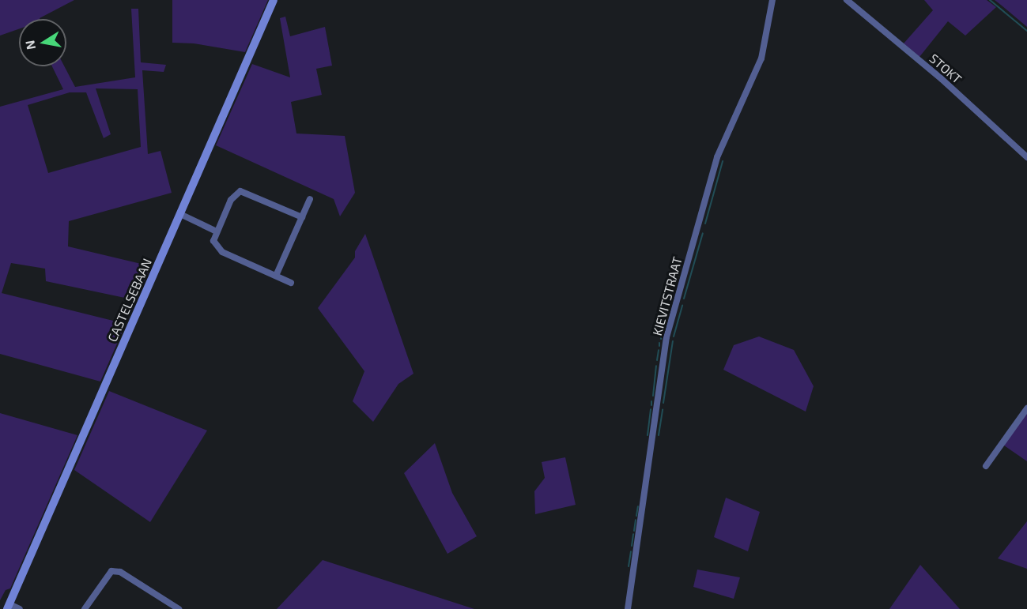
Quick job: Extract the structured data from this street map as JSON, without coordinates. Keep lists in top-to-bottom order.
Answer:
{
  "streets": {
    "street": ["STOKT", "KIEVITSTRAAT", "CASTELSEBAAN"]
  },
  "north": "left"
}
